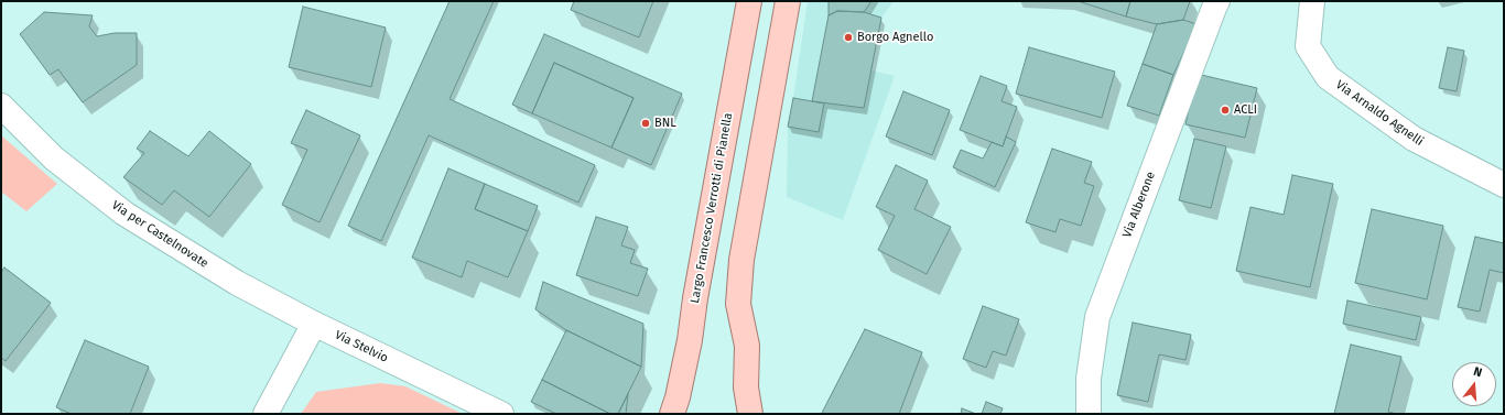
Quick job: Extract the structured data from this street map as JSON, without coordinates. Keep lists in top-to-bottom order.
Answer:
{
  "streets": {
    "main road": ["Largo Francesco Verrotti di Pianella"],
    "street": [
      "Via Arnaldo Agnelli",
      "Via Alberone",
      "Via per Castelnovate",
      "Via Stelvio"
    ]
  },
  "crossings": [
    ["Via per Castelnovate", "Via Stelvio"]
  ],
  "places": ["Borgo Agnello", "ACLI", "BNL"],
  "north": "top"
}
